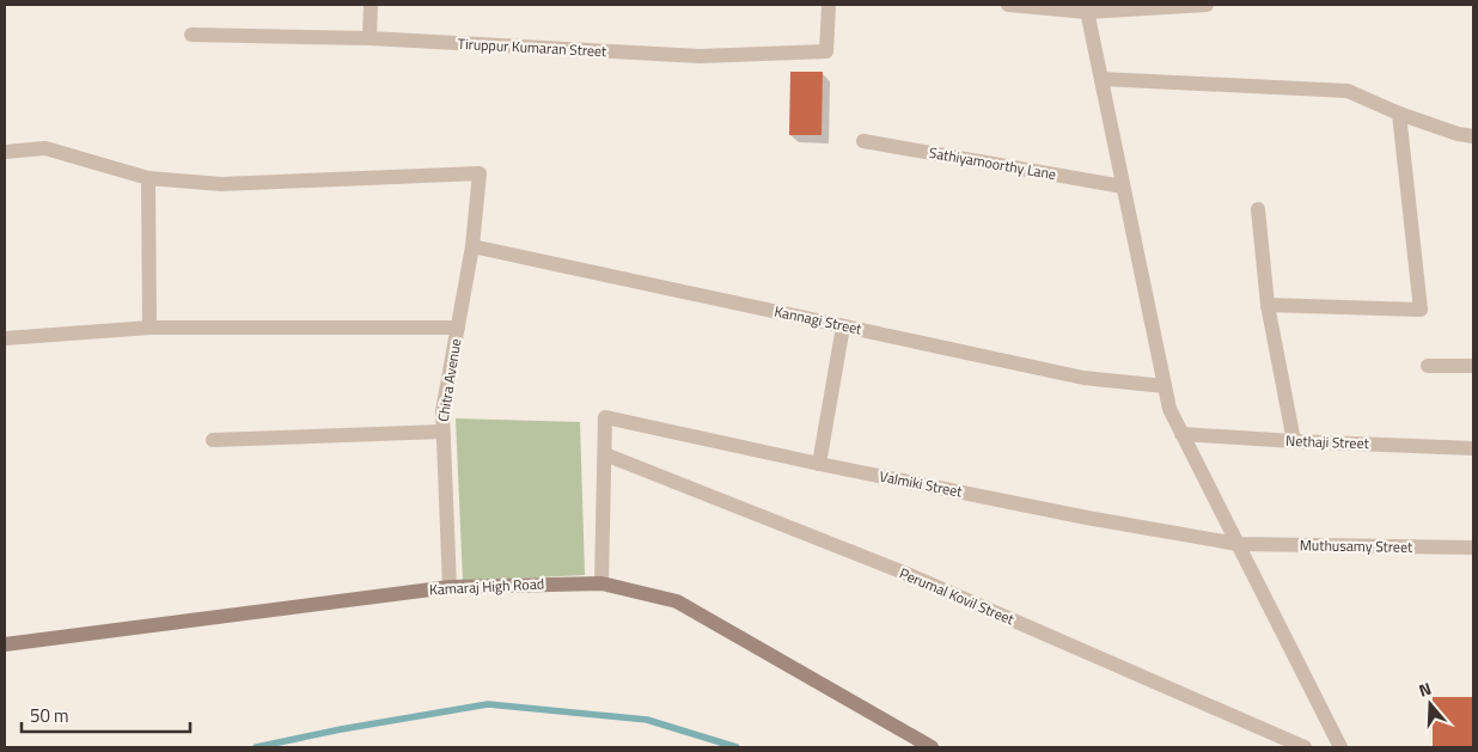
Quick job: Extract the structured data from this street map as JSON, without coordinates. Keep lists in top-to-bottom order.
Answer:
{
  "streets": {
    "street": [
      "Tiruppur Kumaran Street",
      "Sathiyamoorthy Lane",
      "Kannagi Street",
      "Chitra Avenue",
      "Nethaji Street",
      "Valmiki Street",
      "Muthusamy Street",
      "Kamaraj High Road",
      "Perumal Kovil Street"
    ]
  },
  "crossings": [
    ["Kannagi Street", "Chitra Avenue"],
    ["Chitra Avenue", "Kamaraj High Road"],
    ["Valmiki Street", "Muthusamy Street"],
    ["Valmiki Street", "Perumal Kovil Street"]
  ],
  "scale_bar": "50 m",
  "north": "top"
}
